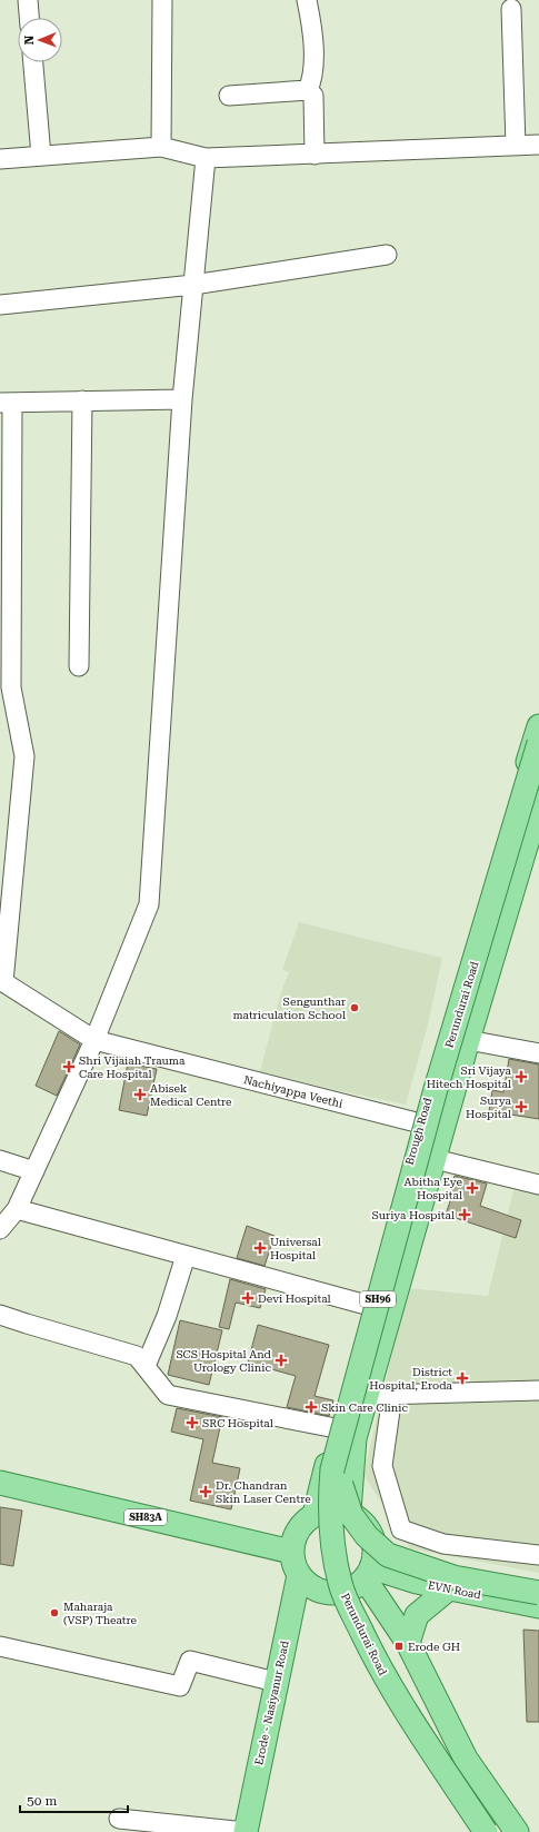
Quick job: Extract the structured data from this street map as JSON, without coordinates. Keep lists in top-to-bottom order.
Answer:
{
  "streets": {
    "main road": [
      "Perundurai Road",
      "Brough Road",
      "SH96",
      "SH83A",
      "EVN Road",
      "Erode - Nasiyanur Road"
    ],
    "street": ["Nachiyappa Veethi"]
  },
  "crossings": [
    ["Nachiyappa Veethi", "Brough Road"],
    ["Brough Road", "SH83A"],
    ["Brough Road", "EVN Road"],
    ["Brough Road", "Erode - Nasiyanur Road"],
    ["SH83A", "EVN Road"],
    ["SH83A", "Erode - Nasiyanur Road"],
    ["EVN Road", "Erode - Nasiyanur Road"]
  ],
  "places": {
    "other": ["Sengunthar matriculation School", "Maharaja (VSP) Theatre"],
    "health": [
      "Shri Vijaiah Trauma Care Hospital",
      "Sri Vijaya Hitech Hospital",
      "Abisek Medical Centre",
      "Surya Hospital",
      "Abitha Eye Hospital",
      "Suriya Hospital",
      "Universal Hospital",
      "Devi Hospital",
      "SCS Hospital And Urology Clinic",
      "District Hospital, Eroda",
      "Skin Care Clinic",
      "SRC Hospital",
      "Dr. Chandran Skin Laser Centre"
    ],
    "transit": ["Erode GH"]
  },
  "scale_bar": "50 m",
  "north": "left"
}
